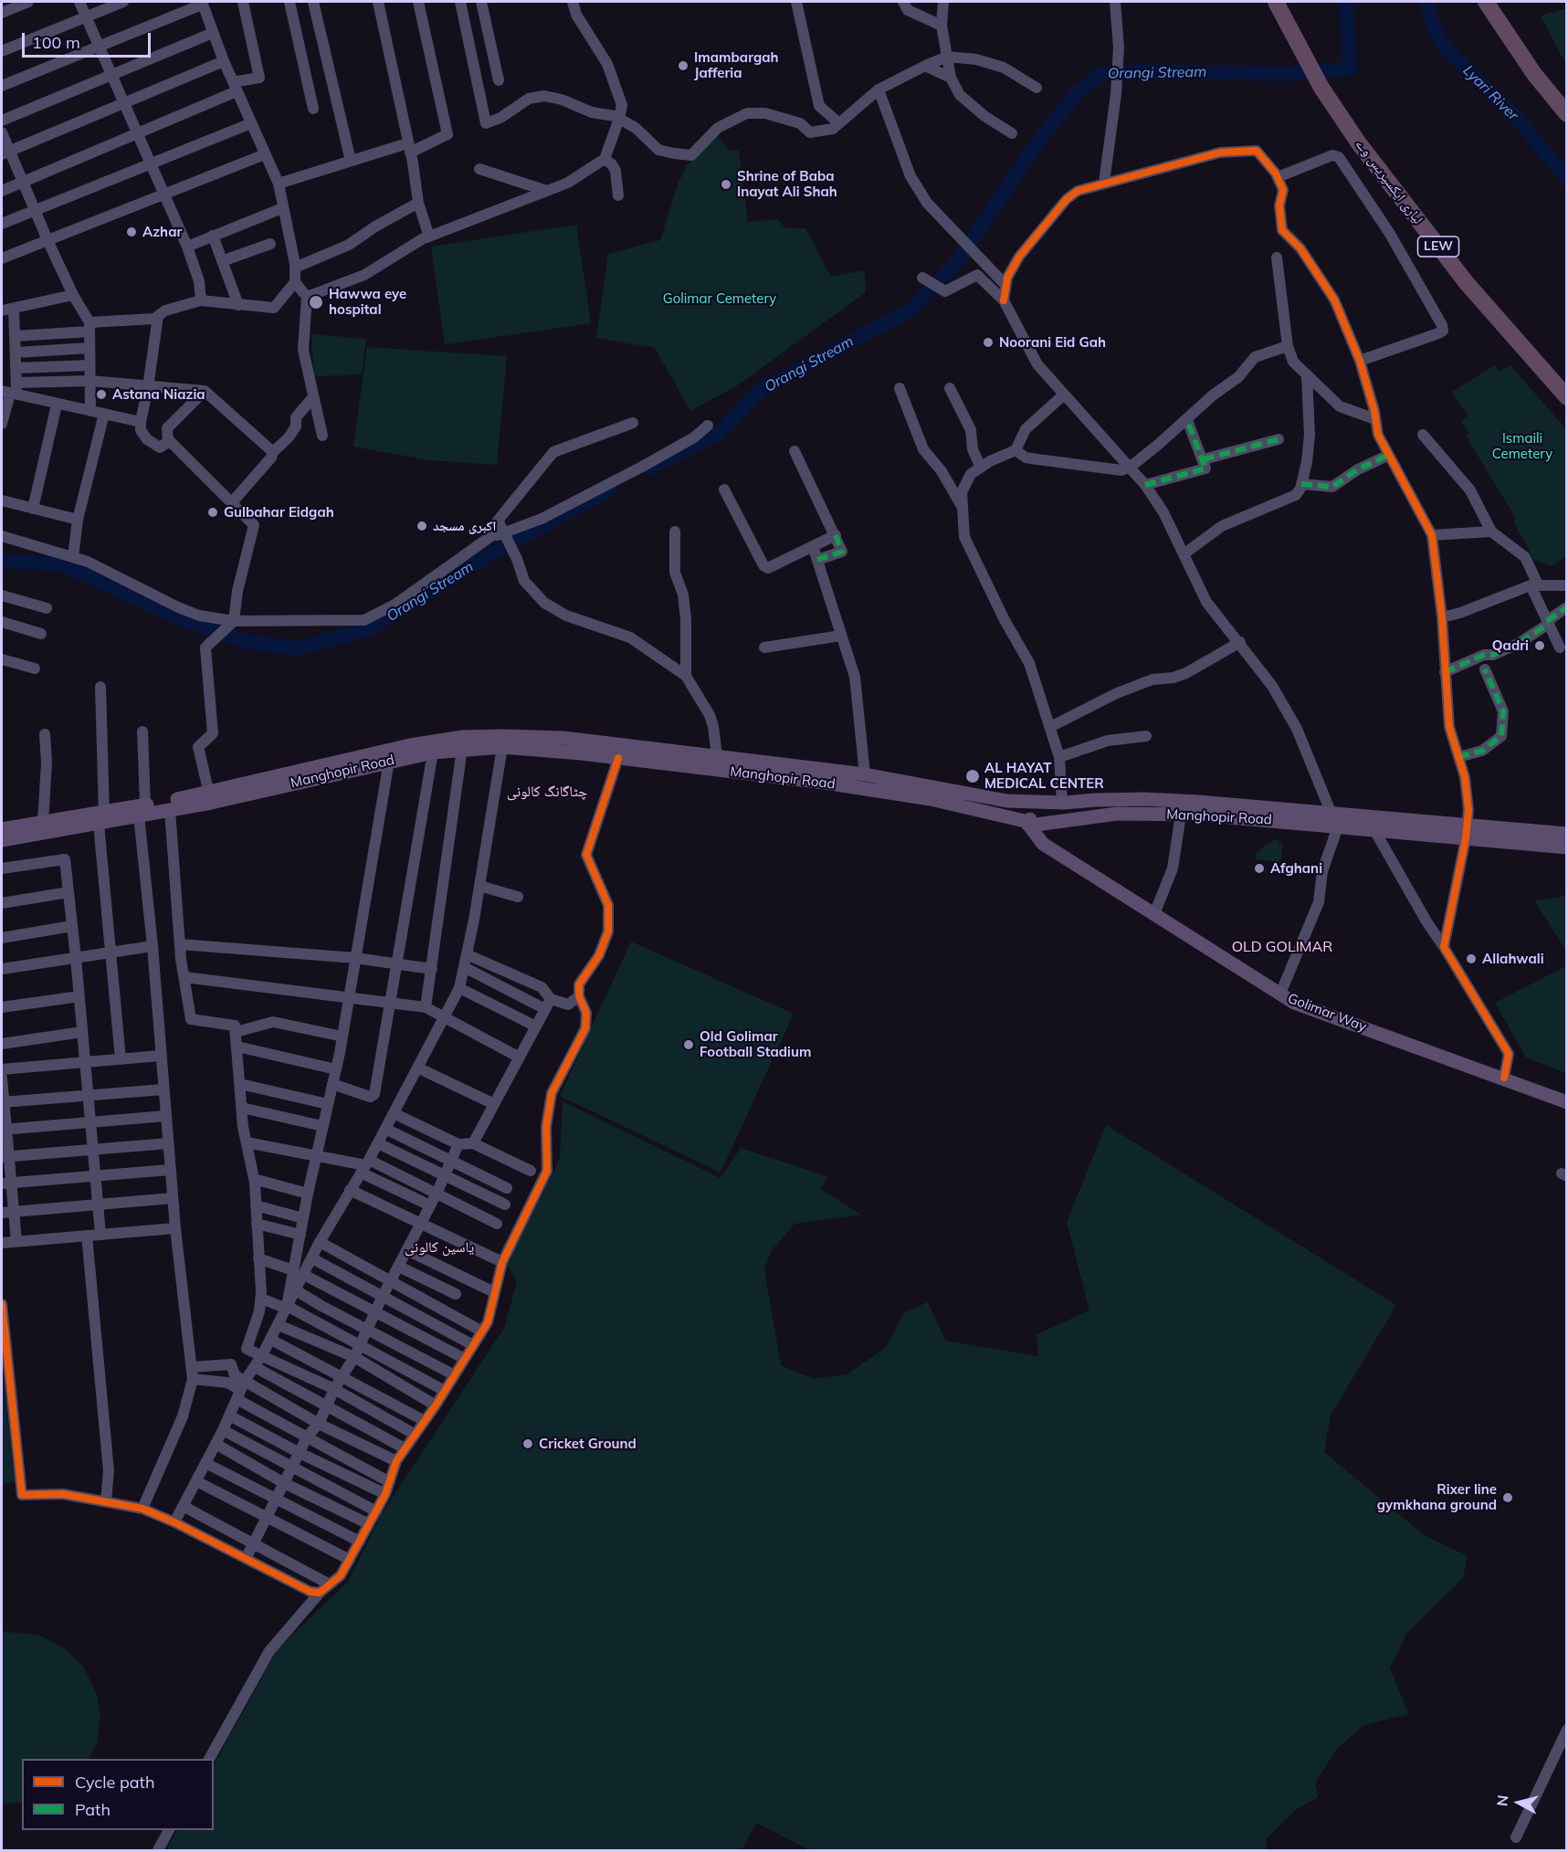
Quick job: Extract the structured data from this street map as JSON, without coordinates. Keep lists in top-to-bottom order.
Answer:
{
  "streets": {
    "highway": ["لیاری ایکسپریس وے", "LEW"],
    "main road": ["Manghopir Road", "Golimar Way"]
  },
  "crossings": [
    ["Manghopir Road", "Golimar Way"]
  ],
  "districts": ["چٹاگانگ کالونی", "OLD GOLIMAR", "یاسین کالونی"],
  "water": ["Orangi Stream", "Lyari River"],
  "parks": ["Golimar Cemetery", "Ismaili Cemetery"],
  "places": [
    "Imambargah Jafferia",
    "Shrine of Baba Inayat Ali Shah",
    "Azhar",
    "Hawwa eye hospital",
    "Noorani Eid Gah",
    "Astana Niazia",
    "Gulbahar Eidgah",
    "اکبری مسجد",
    "Qadri",
    "AL HAYAT MEDICAL CENTER",
    "Afghani",
    "Allahwali",
    "Old Golimar Football Stadium",
    "Cricket Ground",
    "Rixer line gymkhana ground"
  ],
  "legend": ["Cycle path", "Path"],
  "scale_bar": "100 m",
  "north": "left"
}
